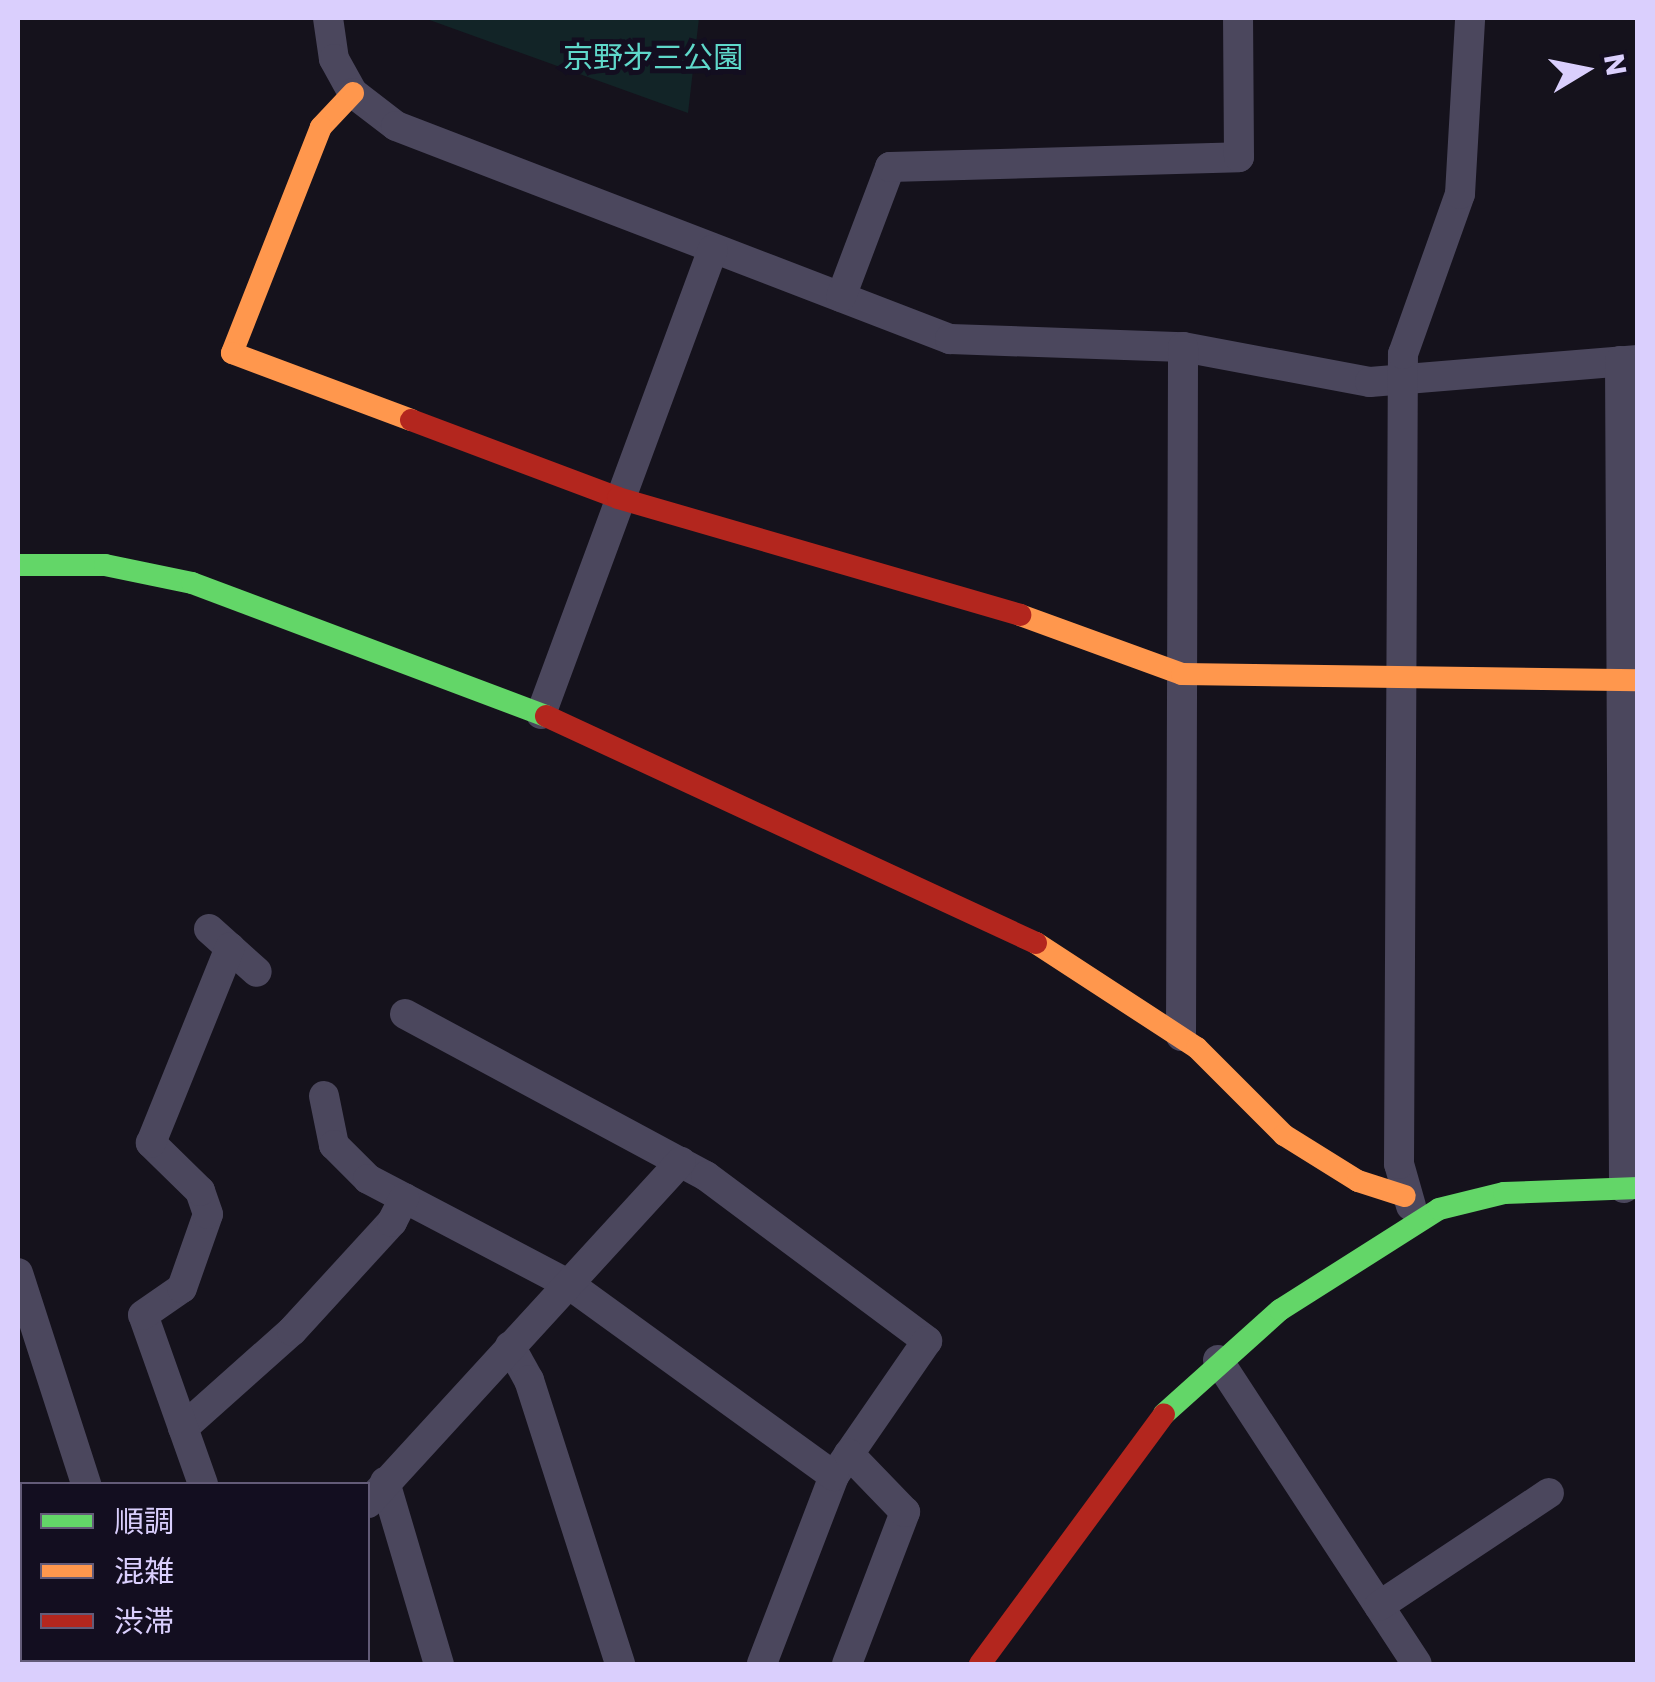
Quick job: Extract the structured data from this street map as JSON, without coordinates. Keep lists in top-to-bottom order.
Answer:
{
  "parks": ["京野㐧三公園"],
  "legend": ["順調", "混雑", "渋滞"],
  "north": "right"
}
